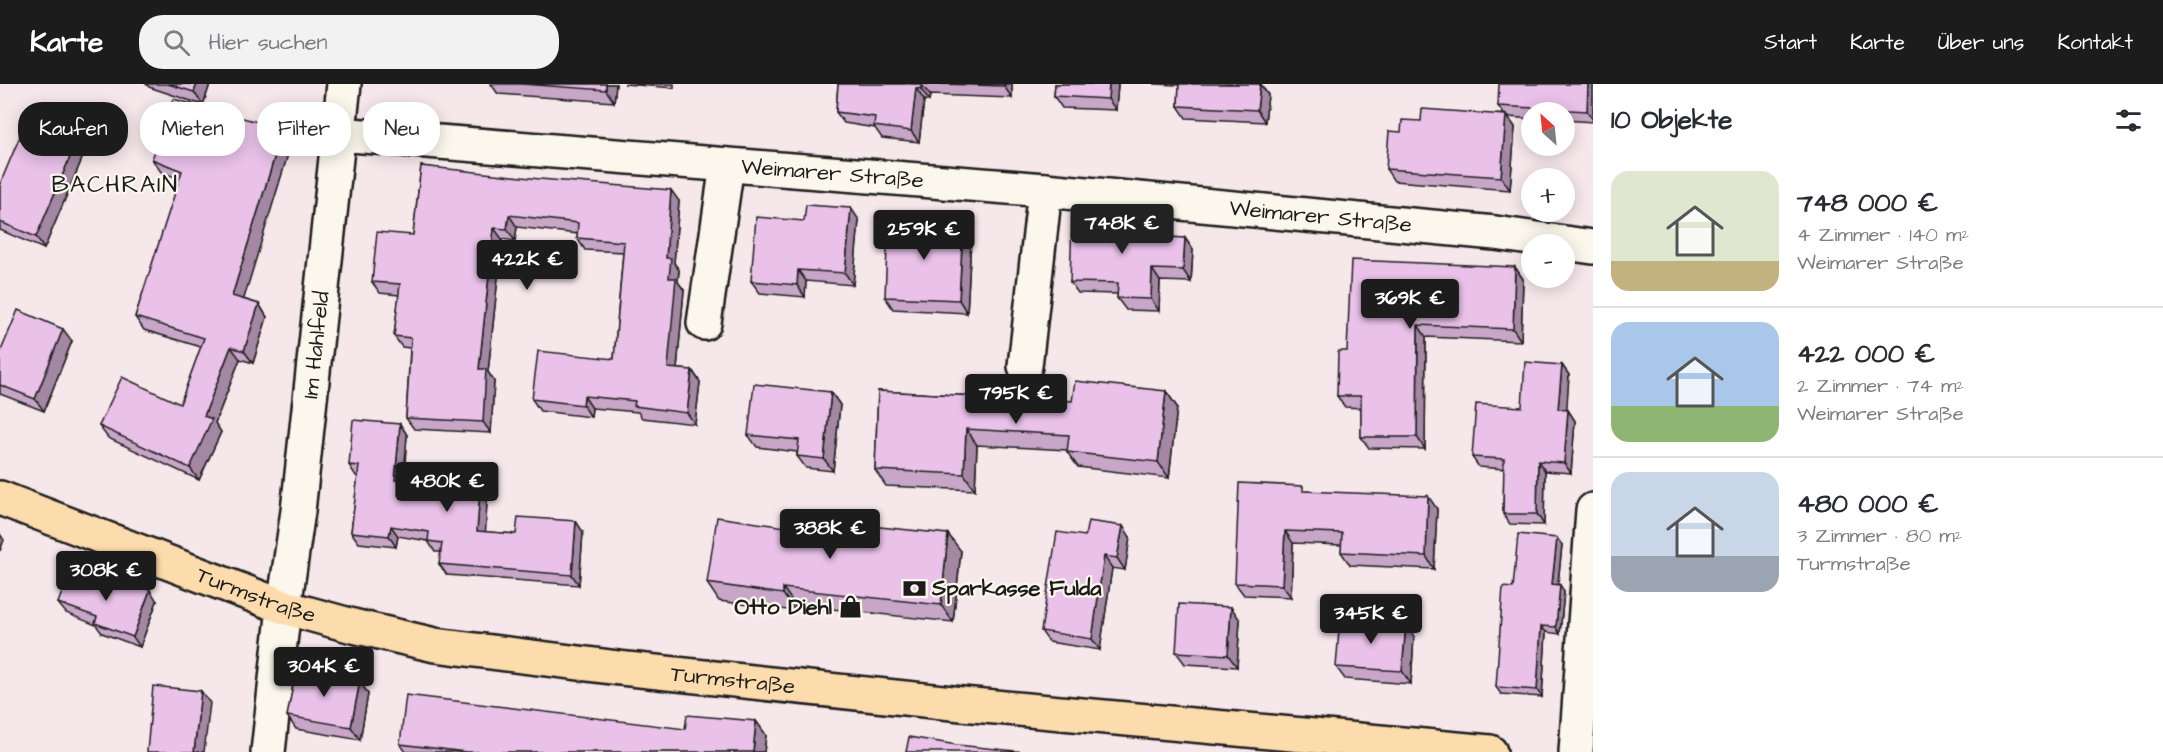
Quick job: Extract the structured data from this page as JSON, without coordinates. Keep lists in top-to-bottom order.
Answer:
{
  "streets": {
    "main road": ["Turmstraße"],
    "street": ["Weimarer Straße", "Im Hahlfeld"]
  },
  "crossings": [
    ["Im Hahlfeld", "Turmstraße"]
  ],
  "districts": ["BACHRAIN"],
  "places": {
    "bank": ["Sparkasse Fulda"],
    "shop": ["Otto Diehl"]
  },
  "north": "top left",
  "page": {
    "header": "Karte",
    "search": "Hier suchen",
    "nav": [
      "Start",
      "Karte",
      "Über uns",
      "Kontakt"
    ],
    "heading": "10 Objekte",
    "map_buttons": ["+", "−"],
    "chip": [
      "Kaufen",
      "Mieten",
      "Filter",
      "Neu"
    ],
    "list": [
      {
        "name": "748 000 €",
        "note": "4 Zimmer · 140 m² · Weimarer Straße"
      },
      {
        "name": "422 000 €",
        "note": "2 Zimmer · 74 m² · Weimarer Straße"
      },
      {
        "name": "480 000 €",
        "note": "3 Zimmer · 80 m² · Turmstraße"
      }
    ],
    "price": [
      "748K €",
      "259K €",
      "422K €",
      "369K €",
      "795K €",
      "480K €",
      "388K €",
      "308K €",
      "345K €",
      "304K €"
    ]
  }
}
